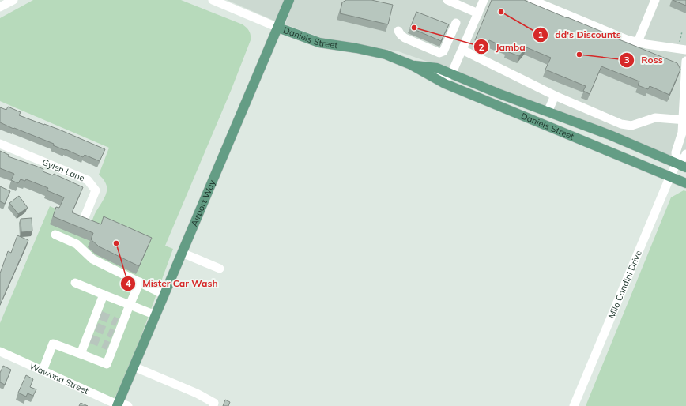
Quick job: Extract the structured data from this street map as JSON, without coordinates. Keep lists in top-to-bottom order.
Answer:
{
  "streets": {
    "main road": ["Daniels Street", "Airport Way"],
    "street": ["Gylen Lane", "Milo Candini Drive", "Wawona Street"]
  },
  "crossings": [
    ["Daniels Street", "Airport Way"],
    ["Daniels Street", "Milo Candini Drive"],
    ["Airport Way", "Wawona Street"]
  ],
  "places": [
    "dd's Discounts",
    "Jamba",
    "Ross",
    "Mister Car Wash"
  ]
}
